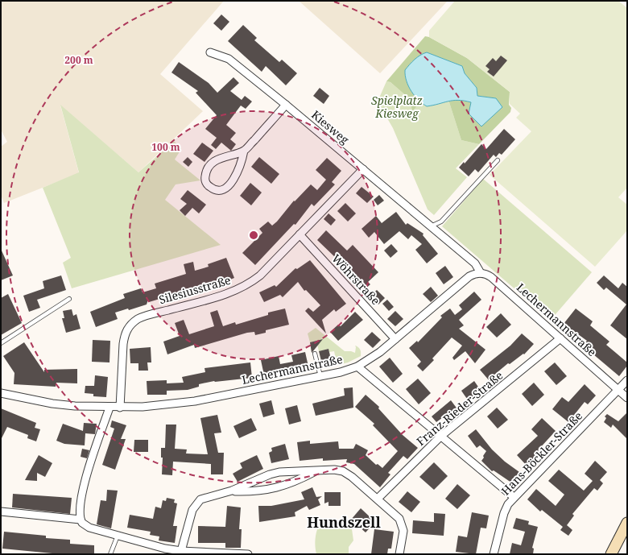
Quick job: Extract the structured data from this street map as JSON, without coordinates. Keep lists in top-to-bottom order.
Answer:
{
  "streets": {
    "street": [
      "Kiesweg",
      "Wöhrstraße",
      "Silesiusstraße",
      "Lechermannstraße",
      "Franz-Rieder-Straße",
      "Hans-Böckler-Straße"
    ]
  },
  "crossings": [
    ["Kiesweg", "Silesiusstraße"],
    ["Kiesweg", "Lechermannstraße"],
    ["Wöhrstraße", "Silesiusstraße"],
    ["Wöhrstraße", "Lechermannstraße"],
    ["Silesiusstraße", "Lechermannstraße"],
    ["Lechermannstraße", "Franz-Rieder-Straße"],
    ["Lechermannstraße", "Hans-Böckler-Straße"]
  ],
  "districts": ["Hundszell"],
  "parks": ["Spielplatz Kiesweg"],
  "rings": ["200 m", "100 m"]
}
